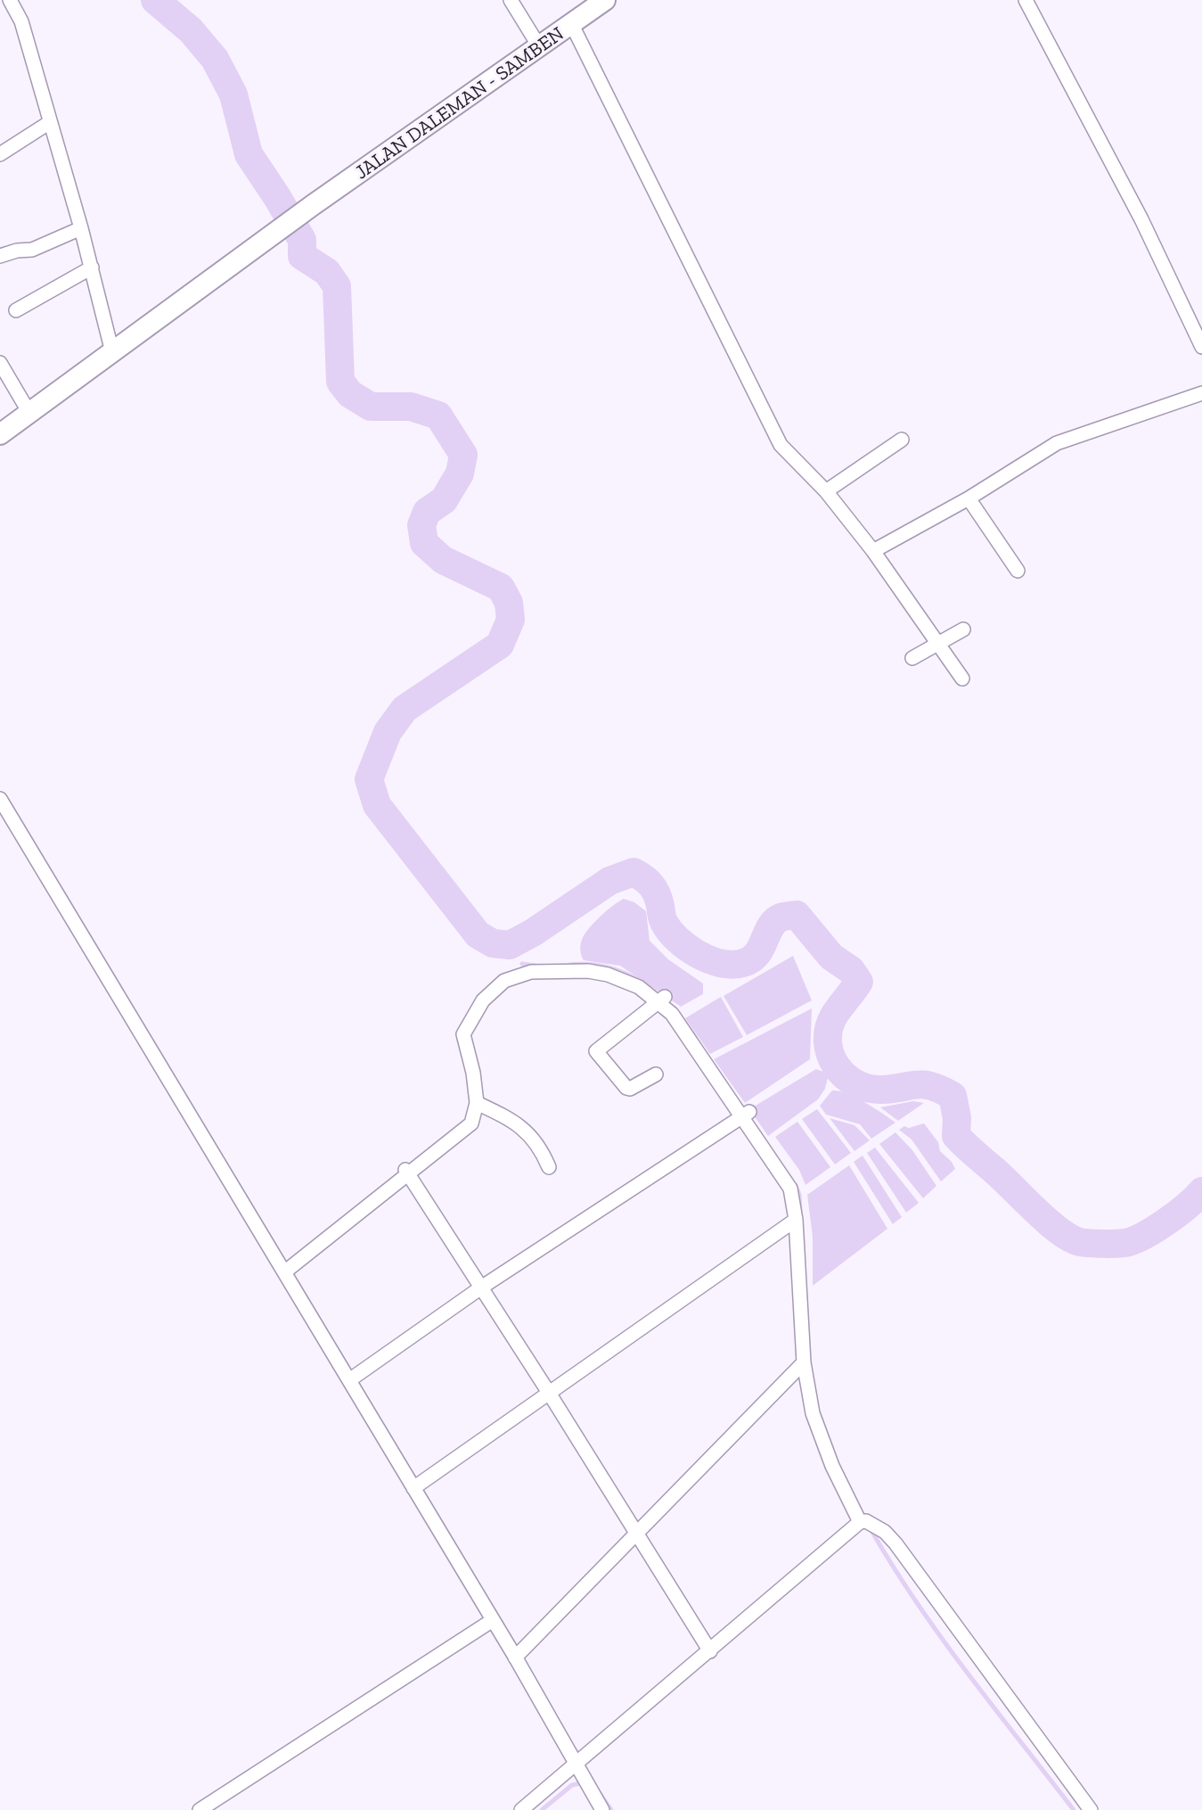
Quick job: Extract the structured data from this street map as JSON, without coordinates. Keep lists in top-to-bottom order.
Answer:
{
  "streets": {
    "main road": ["JALAN DALEMAN - SAMBEN"]
  }
}
